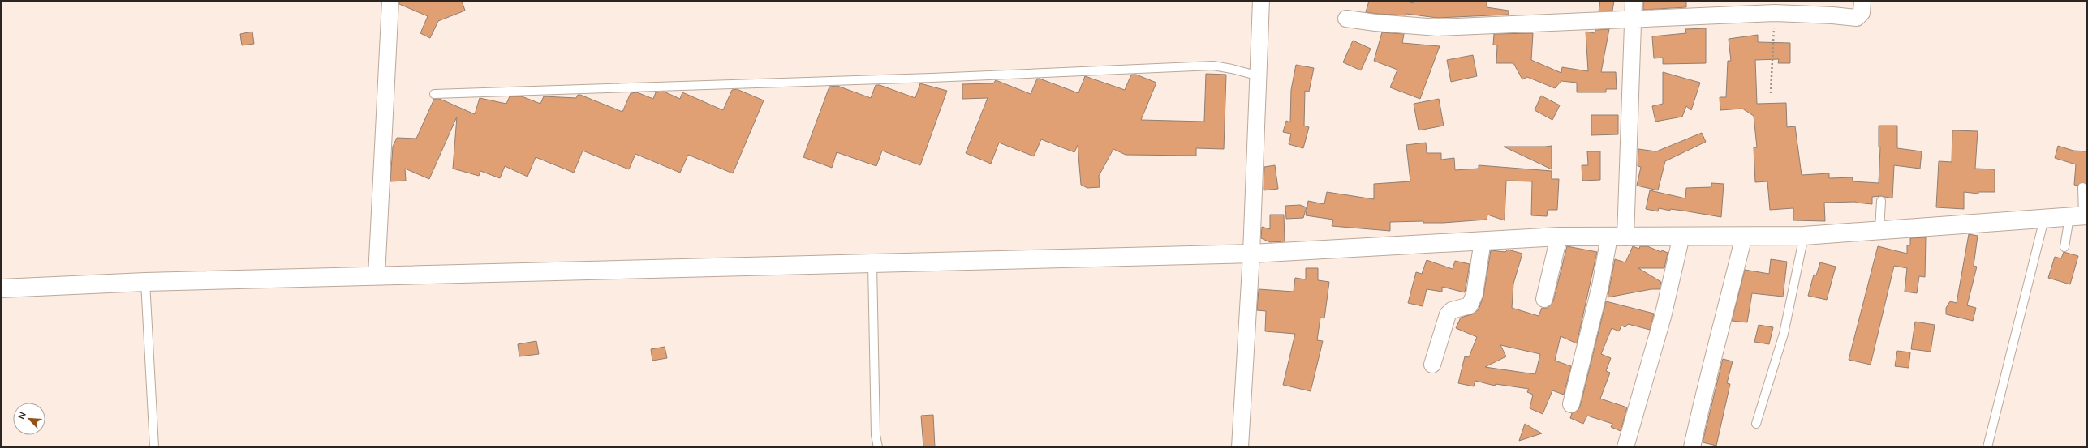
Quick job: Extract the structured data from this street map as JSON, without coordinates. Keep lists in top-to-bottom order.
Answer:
{
  "north": "top left"
}
